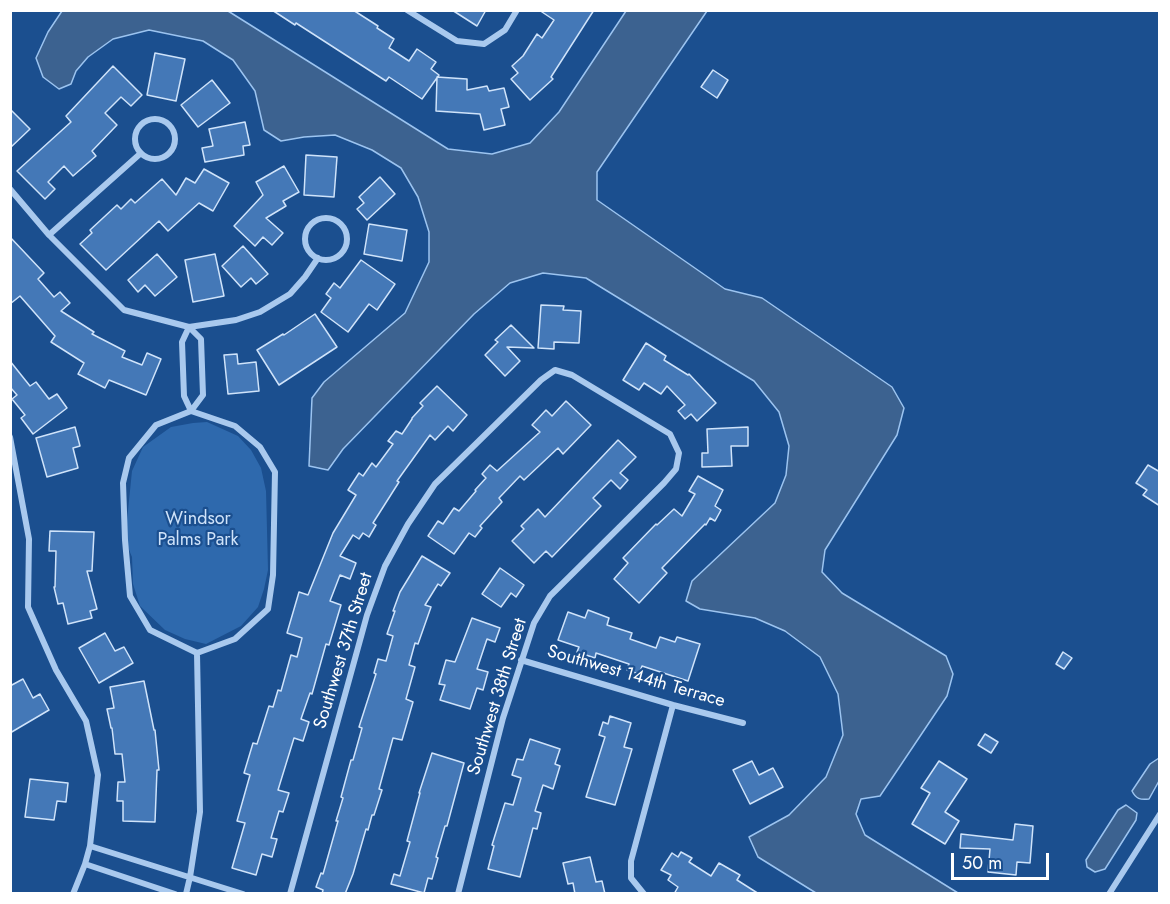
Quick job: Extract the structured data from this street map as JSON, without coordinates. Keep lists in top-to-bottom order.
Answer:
{
  "streets": {
    "street": ["Southwest 37th Street", "Southwest 144th Terrace", "Southwest 38th Street"]
  },
  "crossings": [
    ["Southwest 37th Street", "Southwest 38th Street"],
    ["Southwest 144th Terrace", "Southwest 38th Street"]
  ],
  "parks": ["Windsor Palms Park"],
  "scale_bar": "50 m"
}
